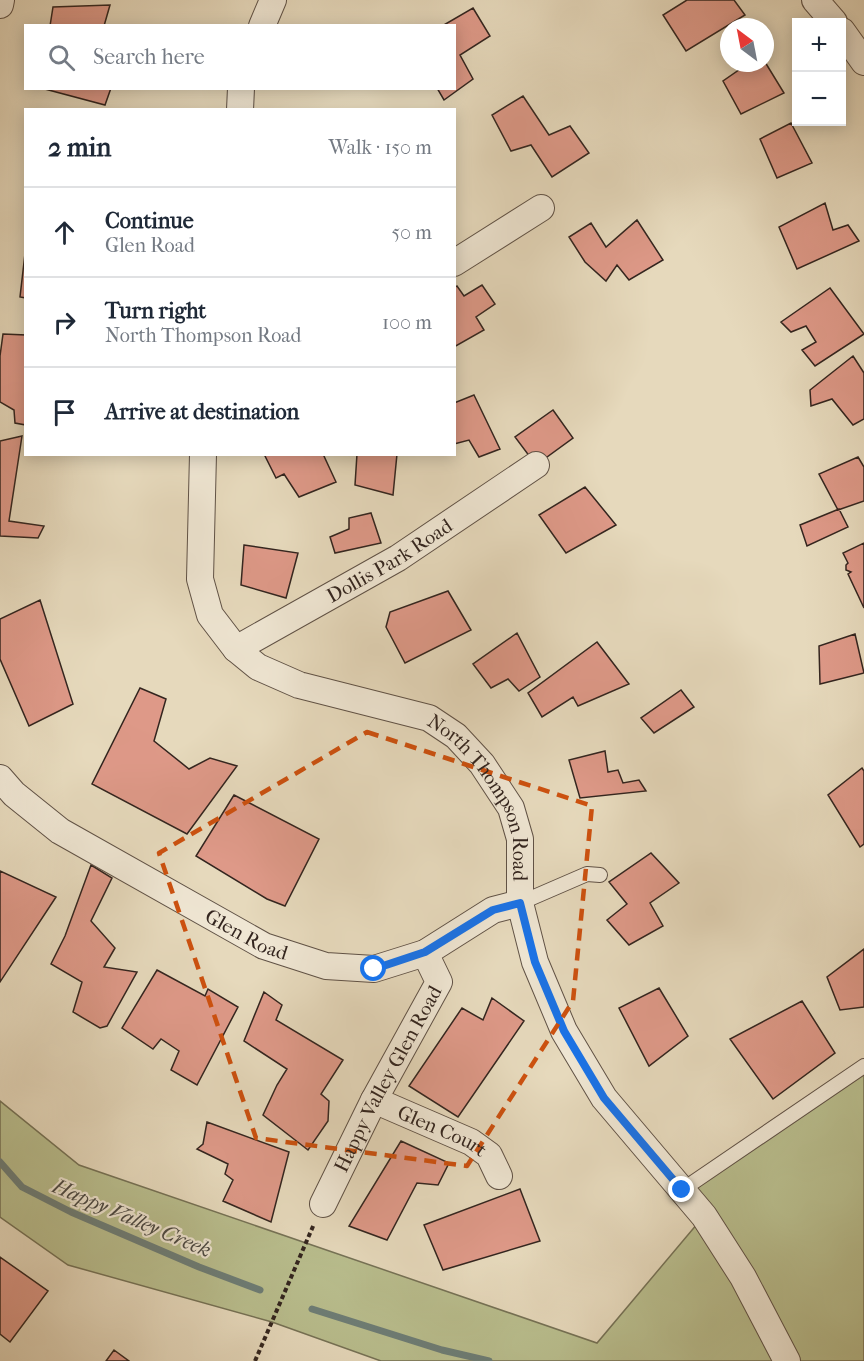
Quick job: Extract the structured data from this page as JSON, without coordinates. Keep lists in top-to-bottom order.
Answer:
{
  "streets": {
    "street": [
      "Dollis Park Road",
      "North Thompson Road",
      "Glen Road",
      "Happy Valley Glen Road",
      "Glen Court"
    ]
  },
  "crossings": [
    ["Dollis Park Road", "North Thompson Road"],
    ["North Thompson Road", "Glen Road"],
    ["Glen Road", "Happy Valley Glen Road"],
    ["Happy Valley Glen Road", "Glen Court"]
  ],
  "water": ["Happy Valley Creek"],
  "north": "top left",
  "page": {
    "map_buttons": ["+", "−"],
    "search": "Search here",
    "heading": ["2 min", "Walk · 150 m"],
    "list": [
      ["Continue", "Glen Road", "50 m"],
      ["Turn right", "North Thompson Road", "100 m"],
      "Arrive at destination"
    ]
  }
}
